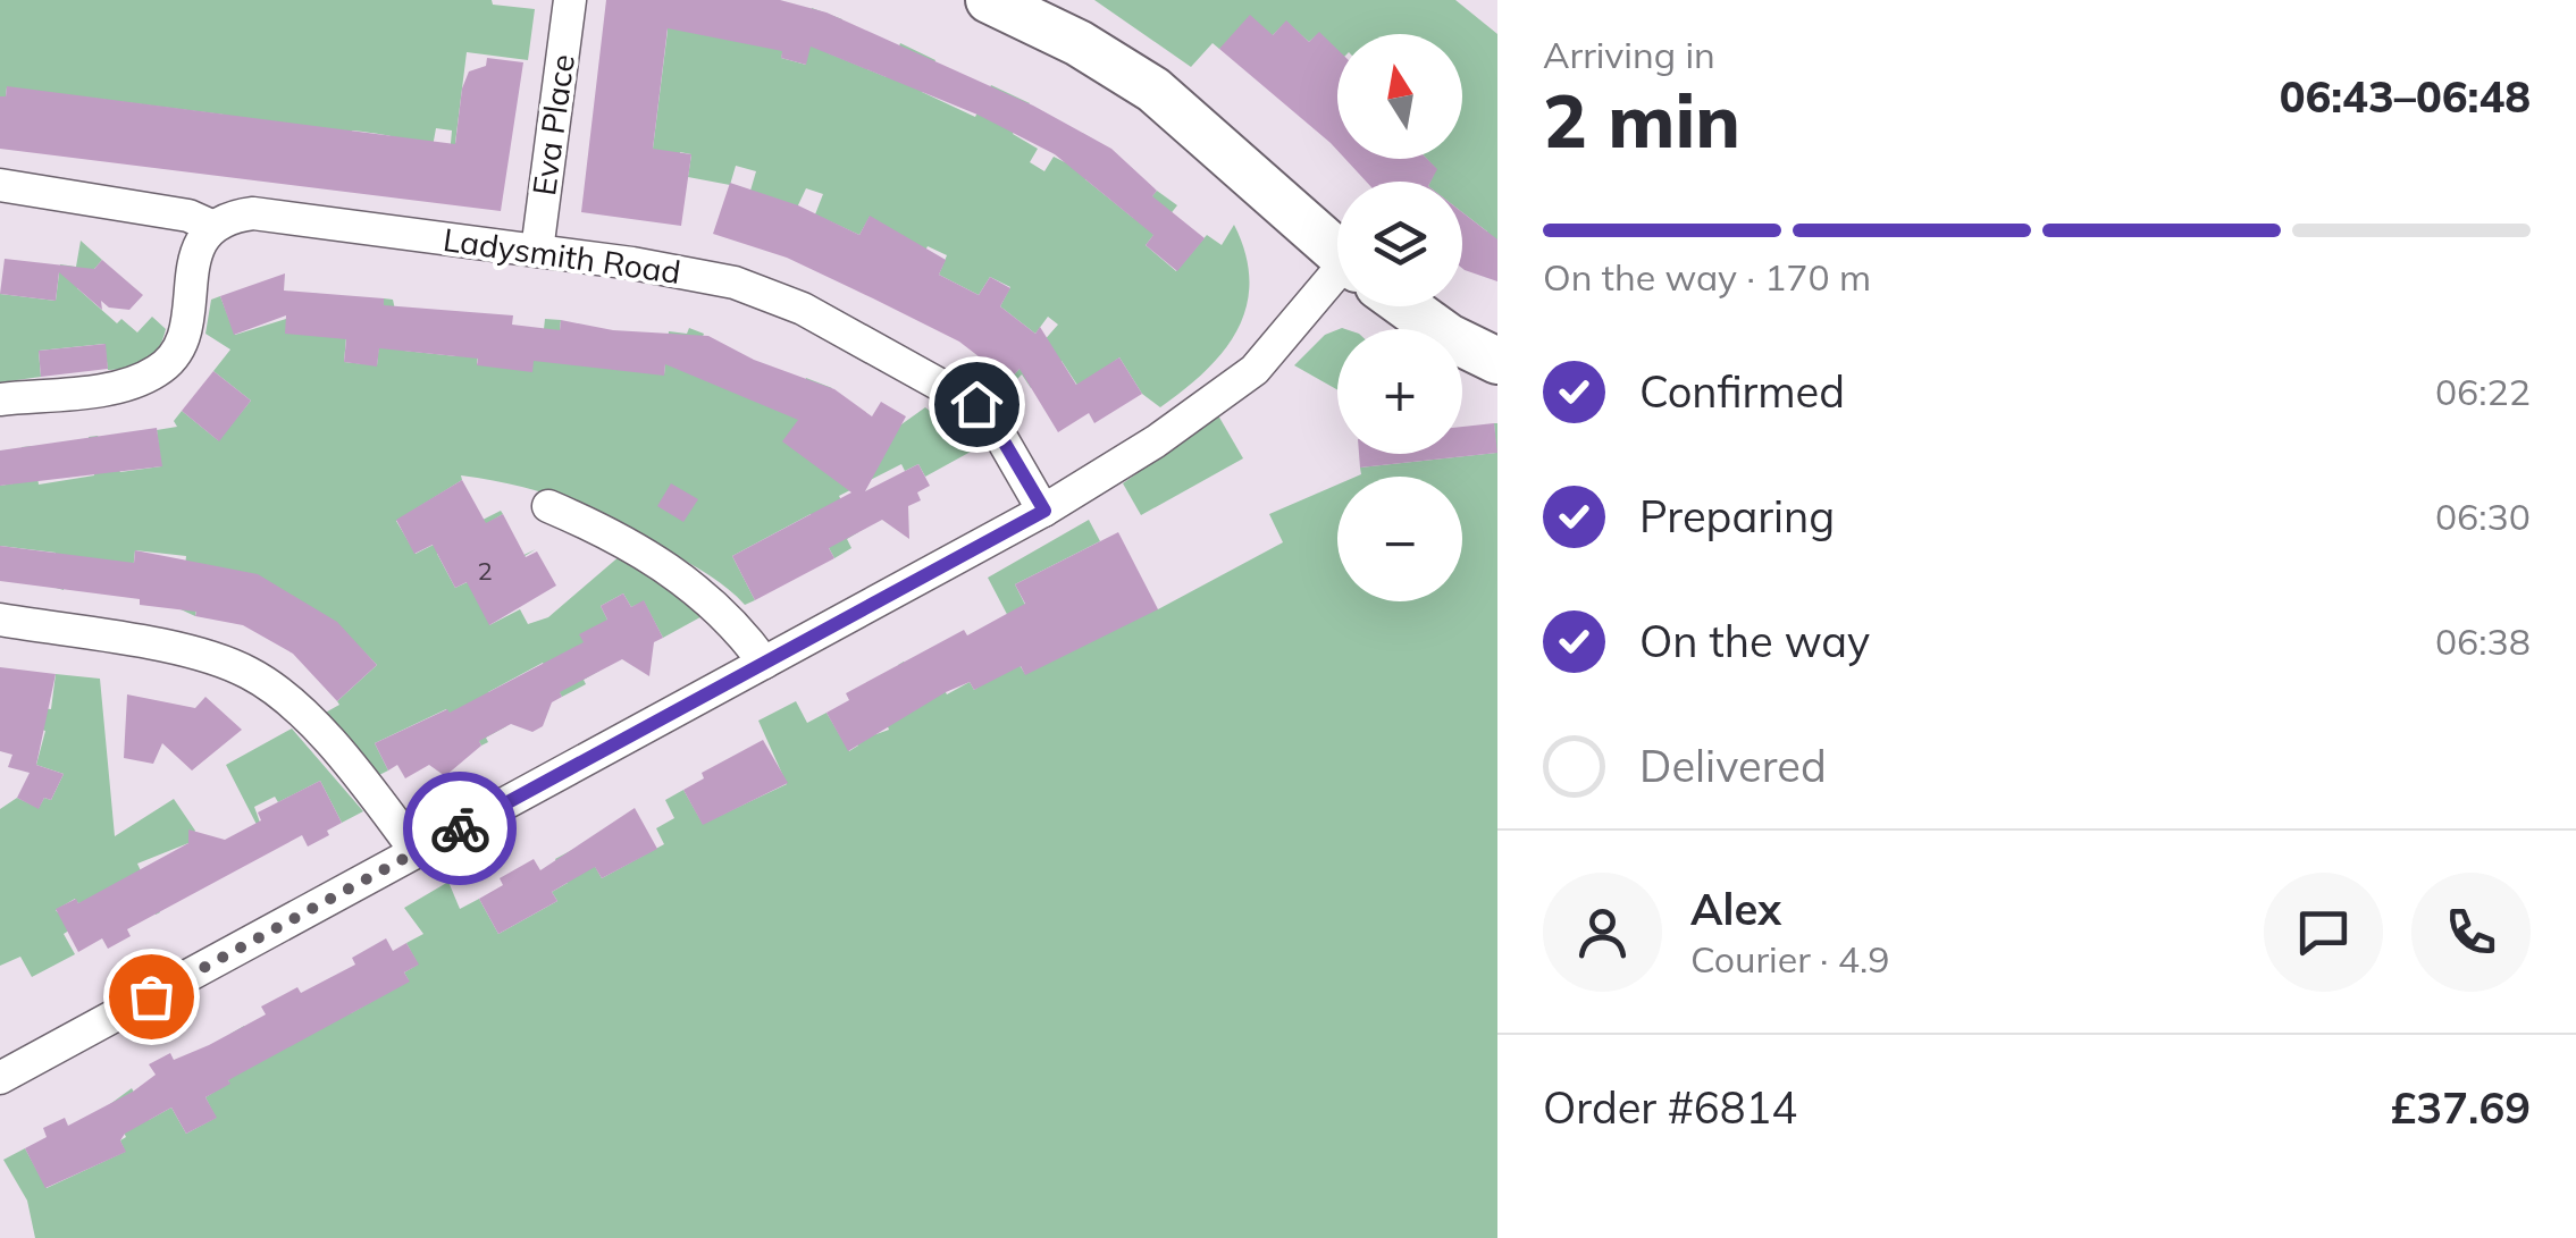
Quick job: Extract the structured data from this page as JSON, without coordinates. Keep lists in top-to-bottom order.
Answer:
{
  "streets": {
    "street": ["Eva Place", "Ladysmith Road"]
  },
  "crossings": [
    ["Eva Place", "Ladysmith Road"]
  ],
  "house_numbers": ["2"],
  "north": "top",
  "page": {
    "heading": ["2 min", "Arriving in", "06:43–06:48"],
    "panel": [
      "Alex",
      "Courier · 4.9",
      "Order #6814",
      "£37.69"
    ],
    "map_buttons": ["+", "−"],
    "bar": "On the way · 170 m",
    "list": [
      ["Confirmed", "06:22"],
      ["Preparing", "06:30"],
      ["On the way", "06:38"],
      "Delivered"
    ]
  }
}
